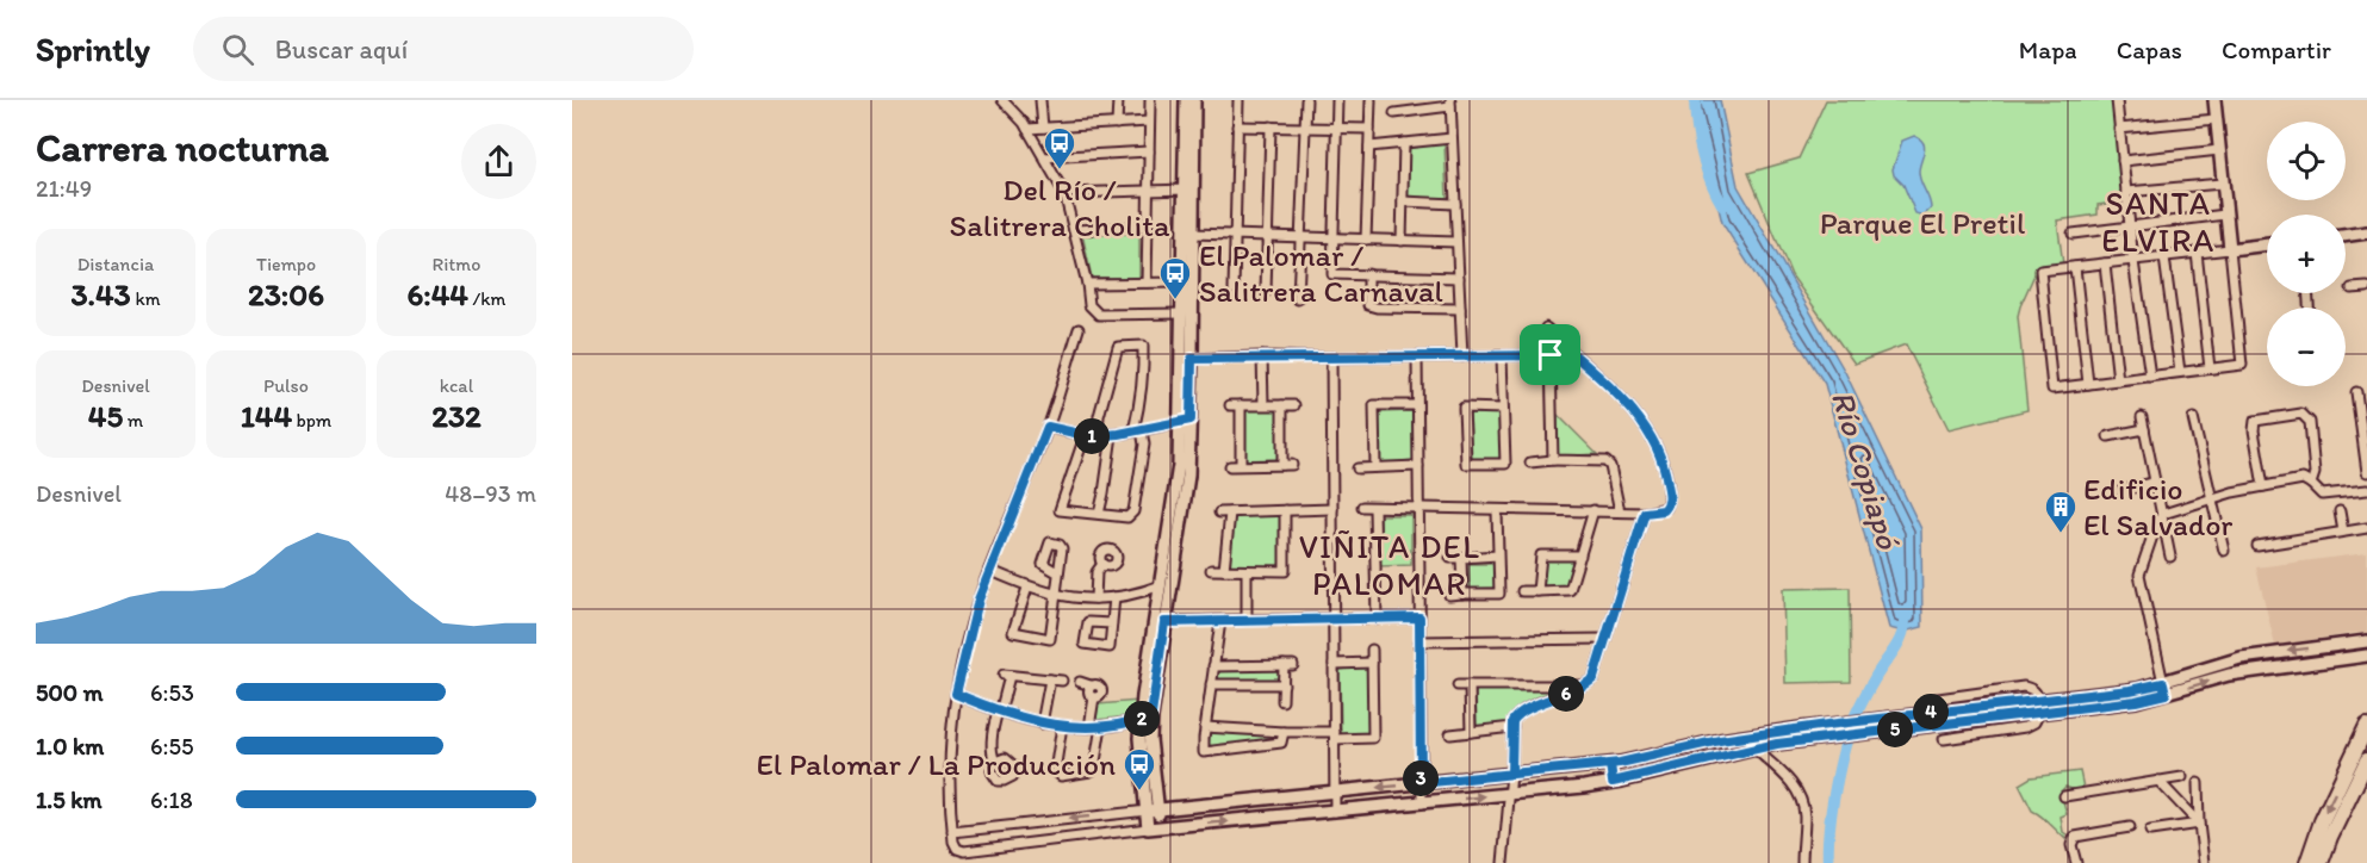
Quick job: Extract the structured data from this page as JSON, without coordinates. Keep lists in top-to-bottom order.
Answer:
{
  "districts": ["SANTA ELVIRA", "VIÑITA DEL PALOMAR"],
  "water": ["Río Copiapó"],
  "parks": ["Parque El Pretil"],
  "places": {
    "bus stop": ["Del Río / Salitrera Cholita", "El Palomar / Salitrera Carnaval", "El Palomar / La Producción"],
    "building": ["Edificio El Salvador"]
  },
  "page": {
    "header": "Sprintly",
    "search": "Buscar aquí",
    "nav": ["Mapa", "Capas", "Compartir"],
    "heading": ["Carrera nocturna", "21:49"],
    "map_buttons": ["+", "−"],
    "stats": [
      ["Distancia", "3.43 km"],
      ["Tiempo", "23:06"],
      ["Ritmo", "6:44 /km"],
      ["Desnivel", "45 m"],
      ["Pulso", "144 bpm"],
      ["kcal", "232"]
    ],
    "pins": [
      "1",
      "6",
      "4",
      "2",
      "5",
      "3"
    ],
    "chart": ["Desnivel", "48–93 m"],
    "list": [
      {
        "name": "500 m",
        "note": "6:53"
      },
      {
        "name": "1.0 km",
        "note": "6:55"
      },
      {
        "name": "1.5 km",
        "note": "6:18"
      }
    ]
  }
}
